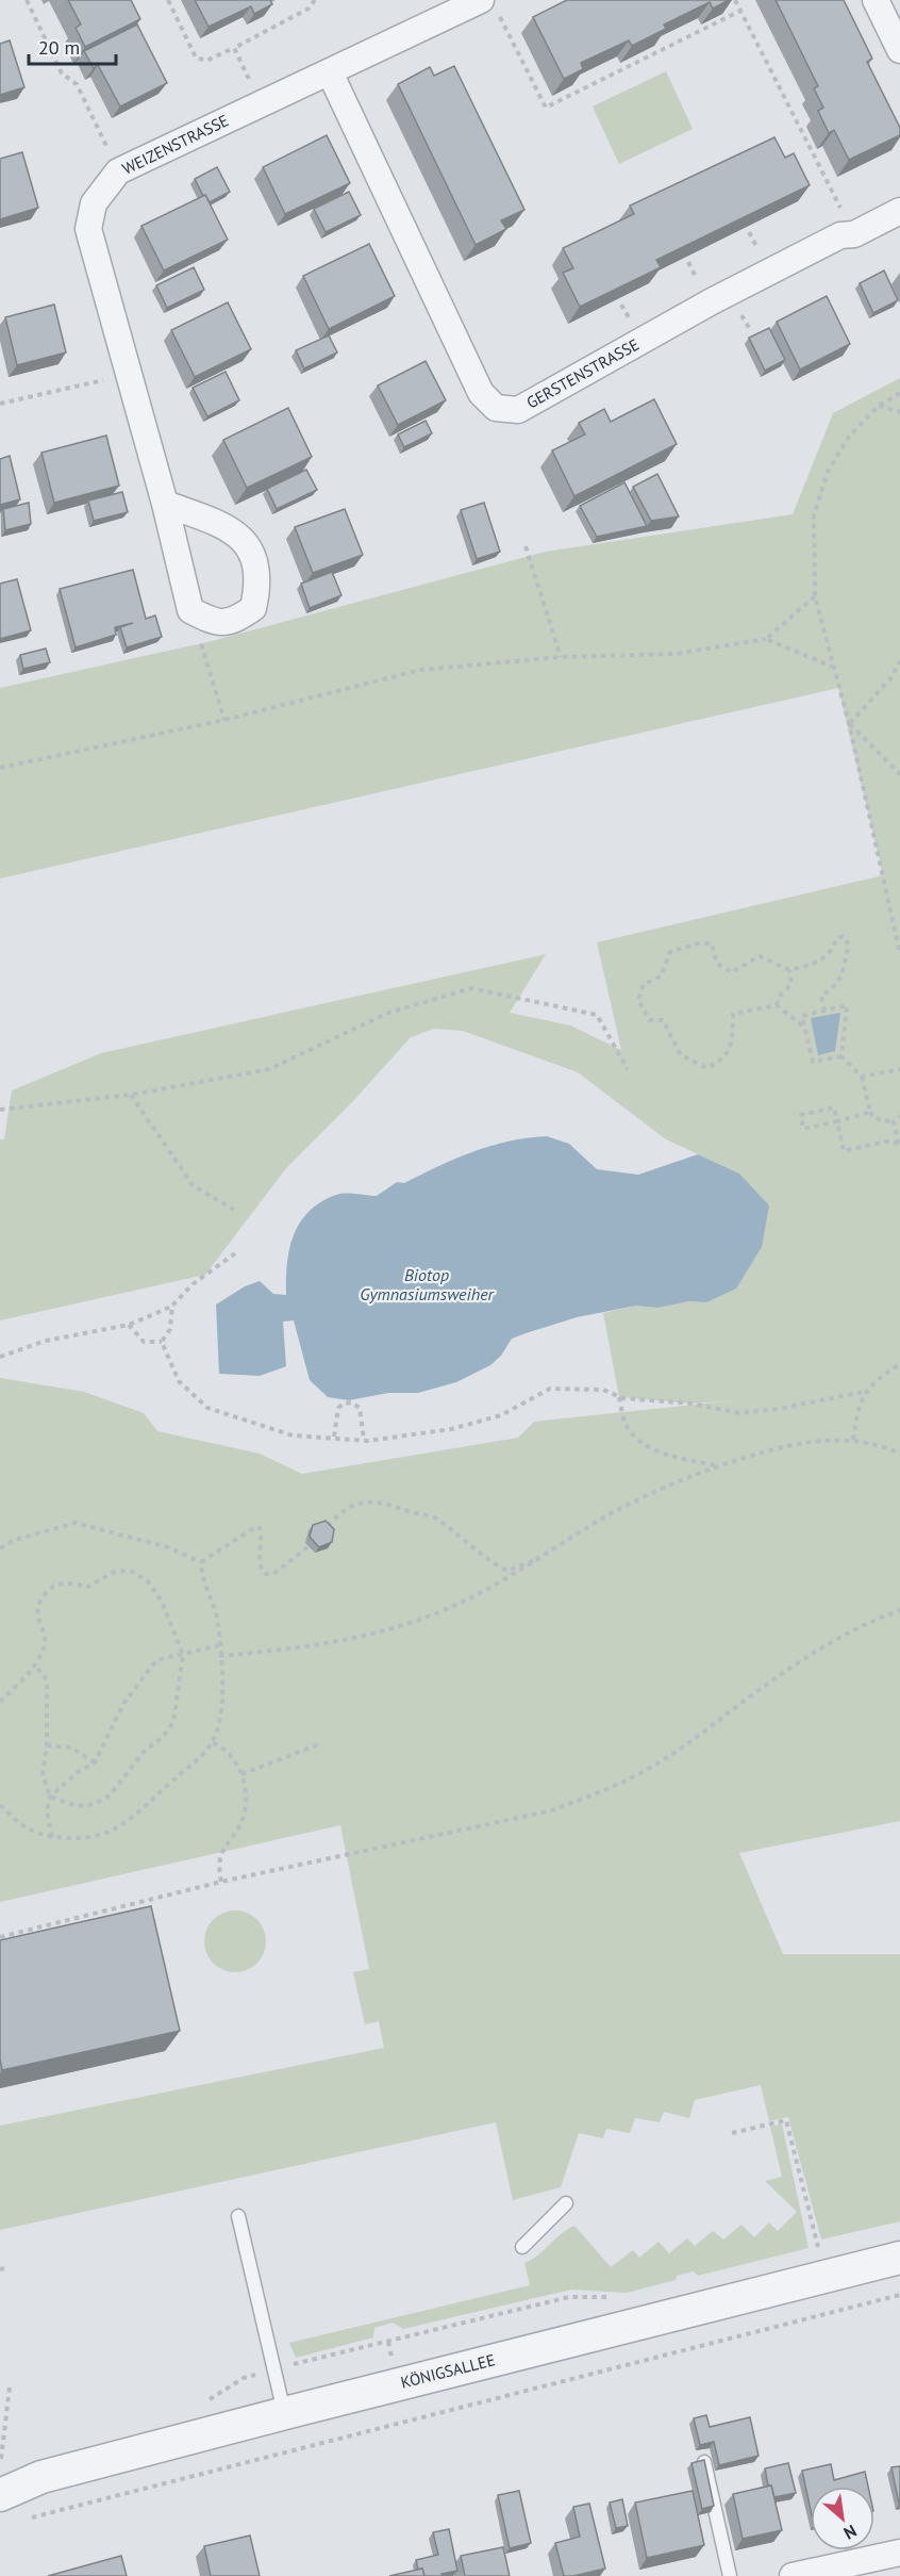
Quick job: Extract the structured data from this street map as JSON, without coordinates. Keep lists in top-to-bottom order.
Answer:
{
  "streets": {
    "street": ["WEIZENSTRASSE", "GERSTENSTRASSE", "KÖNIGSALLEE"]
  },
  "crossings": [
    ["WEIZENSTRASSE", "GERSTENSTRASSE"]
  ],
  "water": ["Biotop Gymnasiumsweiher"],
  "scale_bar": "20 m",
  "north": "bottom right"
}
